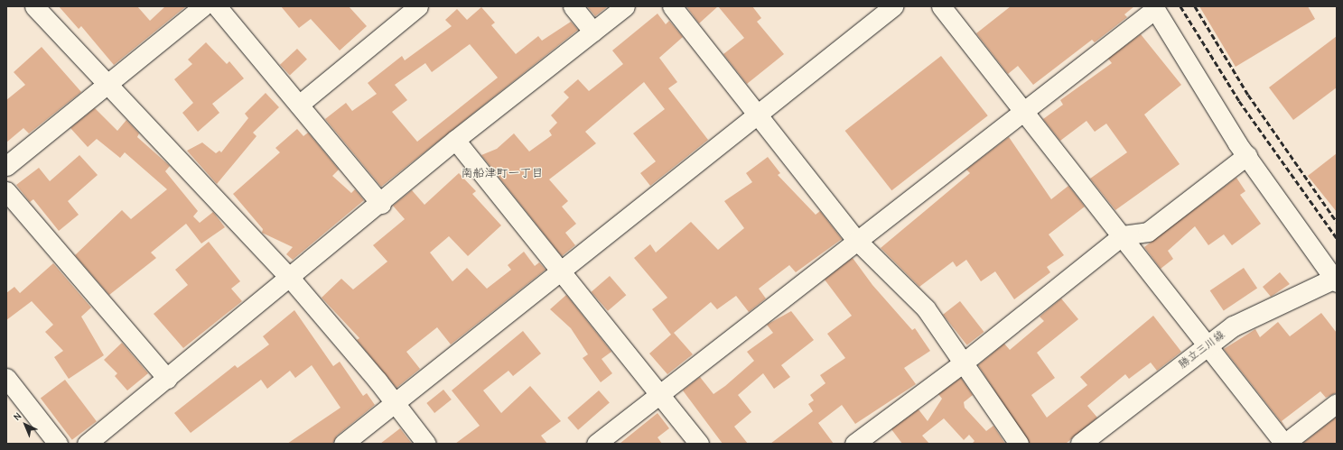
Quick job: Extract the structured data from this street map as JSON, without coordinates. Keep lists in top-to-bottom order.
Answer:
{
  "streets": {
    "main road": ["勝立三川線"]
  },
  "districts": ["南船津町一丁目"],
  "north": "top left"
}
